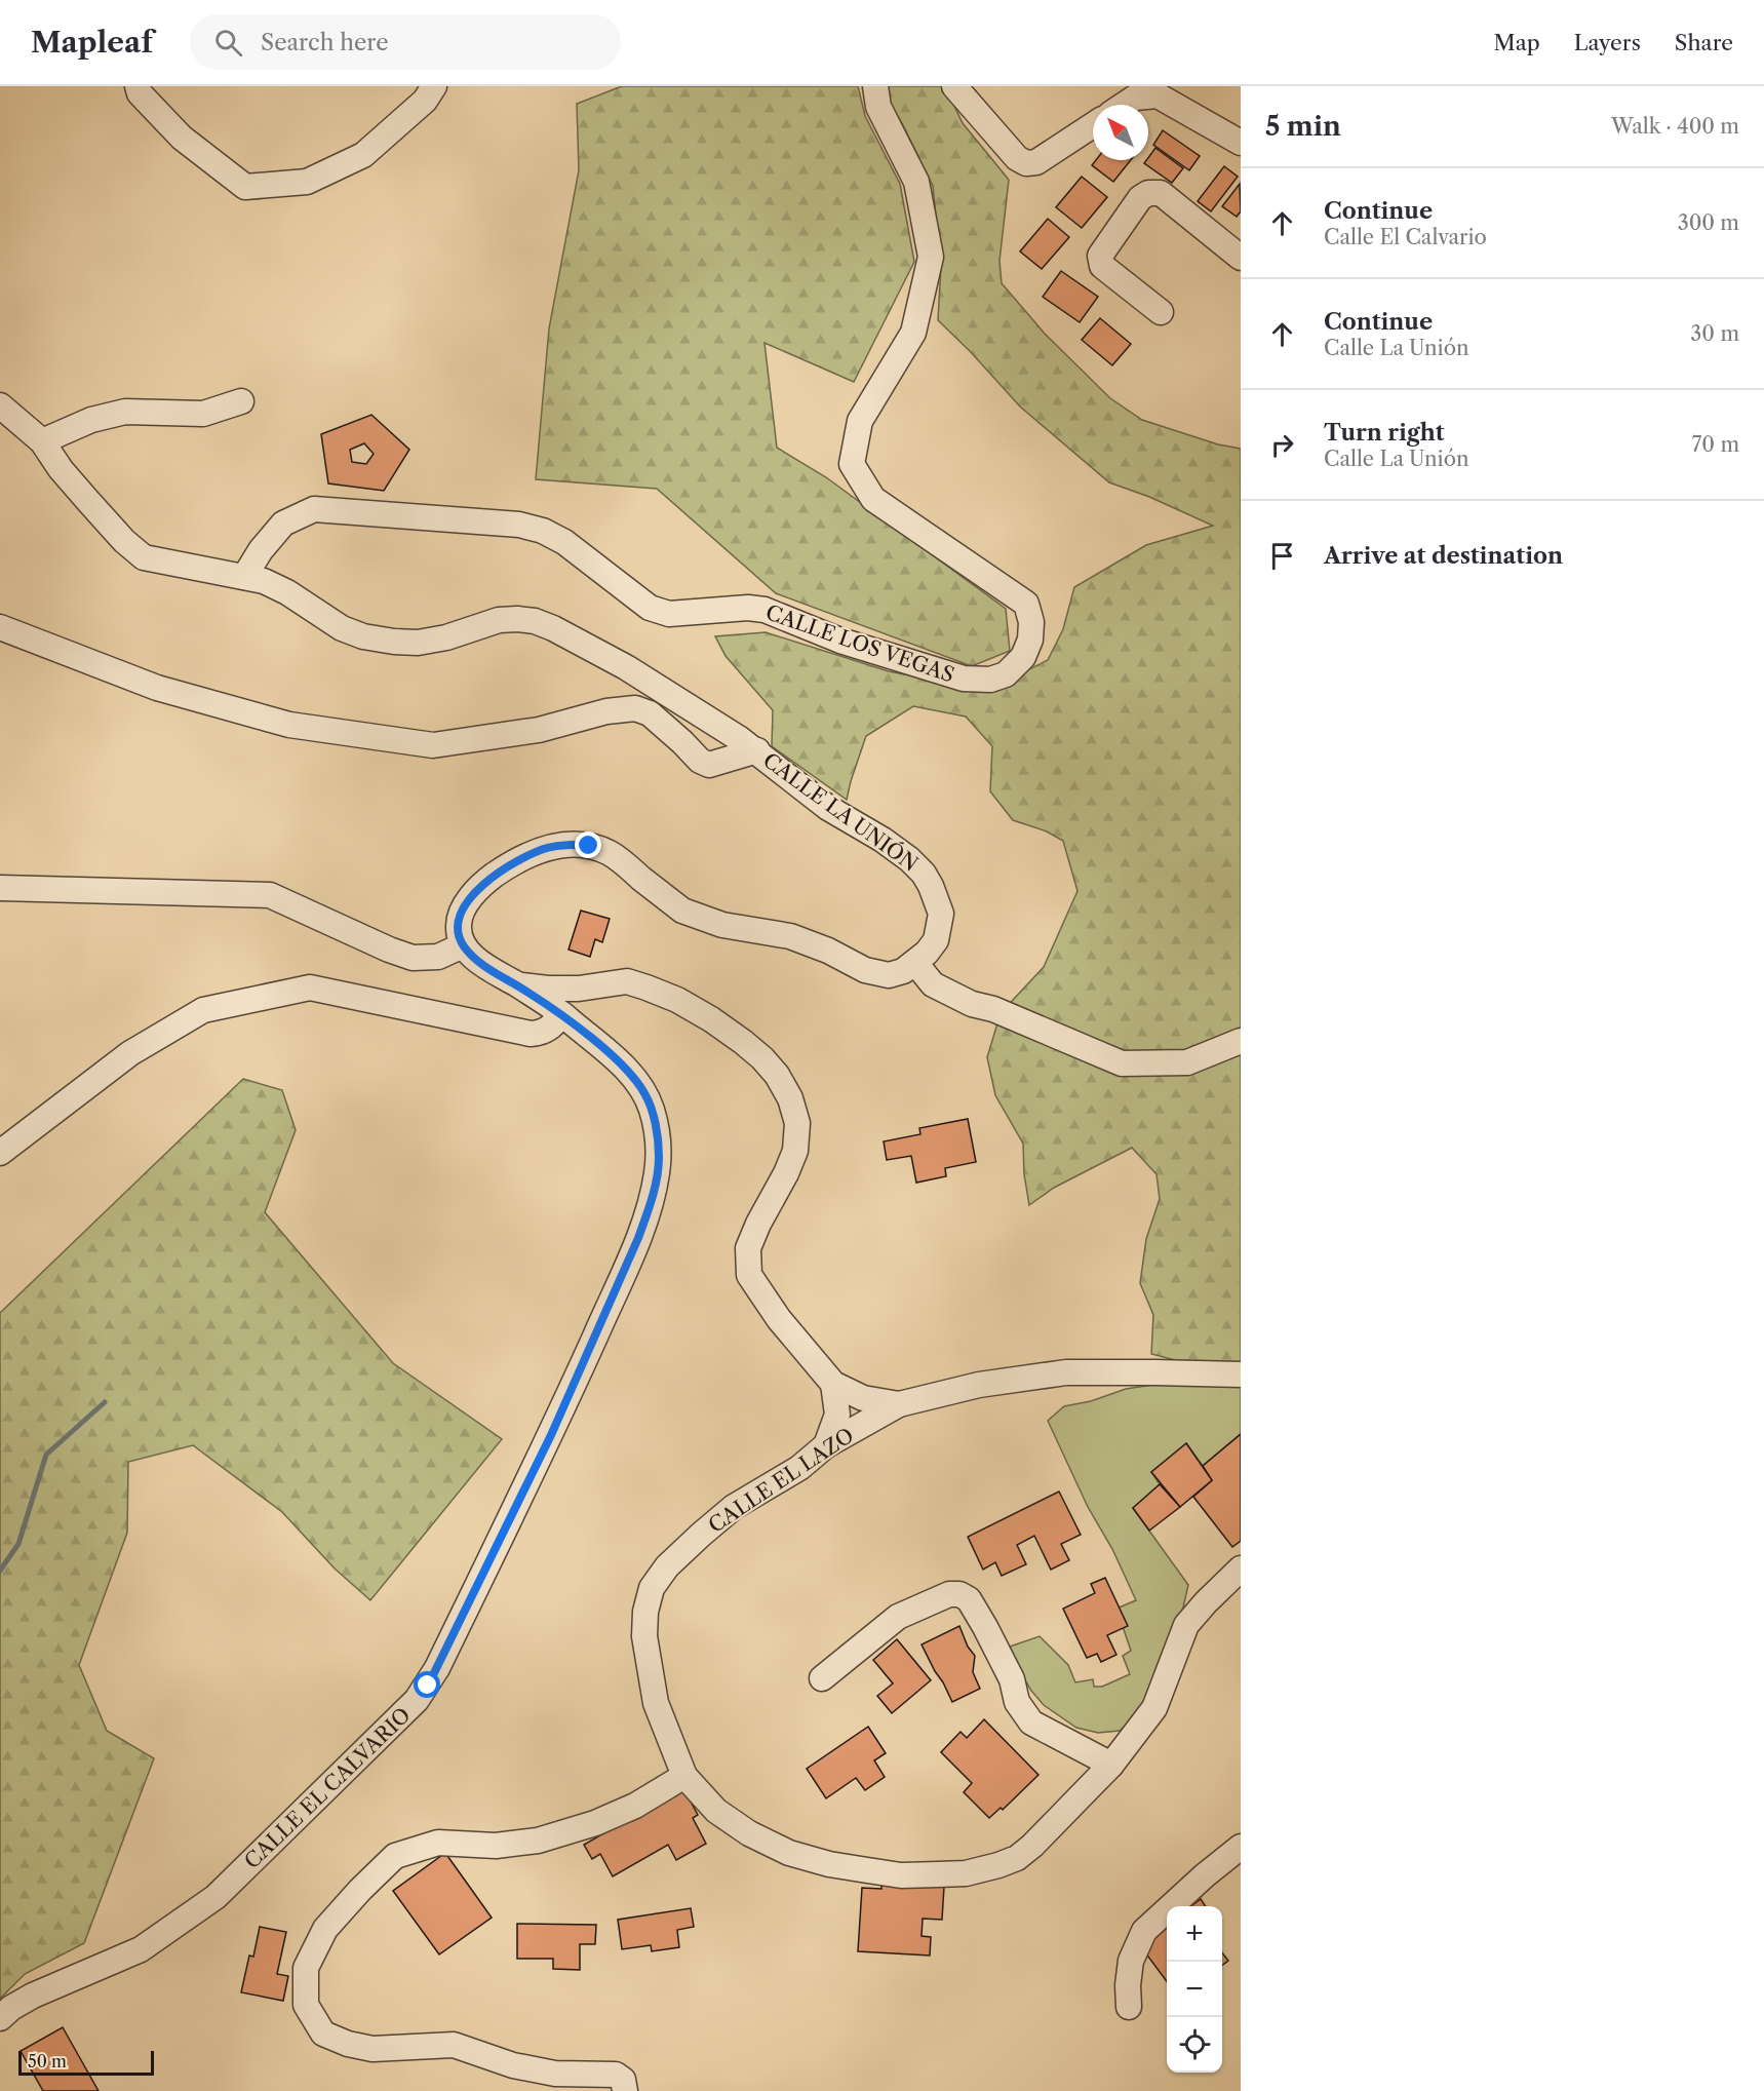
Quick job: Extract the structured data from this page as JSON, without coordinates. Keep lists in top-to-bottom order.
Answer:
{
  "streets": {
    "street": [
      "CALLE LOS VEGAS",
      "CALLE LA UNIÓN",
      "CALLE EL LAZO",
      "CALLE EL CALVARIO"
    ]
  },
  "crossings": [
    ["CALLE LOS VEGAS", "CALLE LA UNIÓN"]
  ],
  "scale_bar": "50 m",
  "north": "top left",
  "page": {
    "header": "Mapleaf",
    "search": "Search here",
    "nav": ["Map", "Layers", "Share"],
    "heading": ["5 min", "Walk · 400 m"],
    "list": [
      ["Continue", "Calle El Calvario", "300 m"],
      ["Continue", "Calle La Unión", "30 m"],
      ["Turn right", "Calle La Unión", "70 m"],
      "Arrive at destination"
    ],
    "map_buttons": ["+", "−"],
    "scale": "50 m"
  }
}
